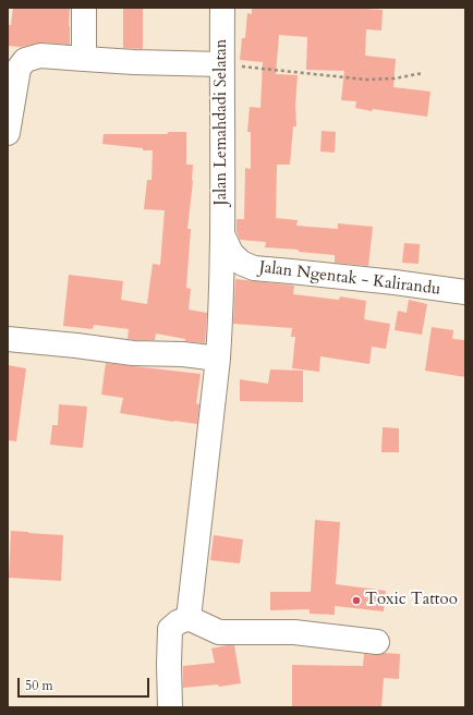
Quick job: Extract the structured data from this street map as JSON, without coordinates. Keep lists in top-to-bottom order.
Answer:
{
  "streets": {
    "street": ["Jalan Lemahdadi Selatan", "Jalan Ngentak - Kalirandu"]
  },
  "crossings": [
    ["Jalan Lemahdadi Selatan", "Jalan Ngentak - Kalirandu"]
  ],
  "places": ["Toxic Tattoo"],
  "scale_bar": "50 m"
}
